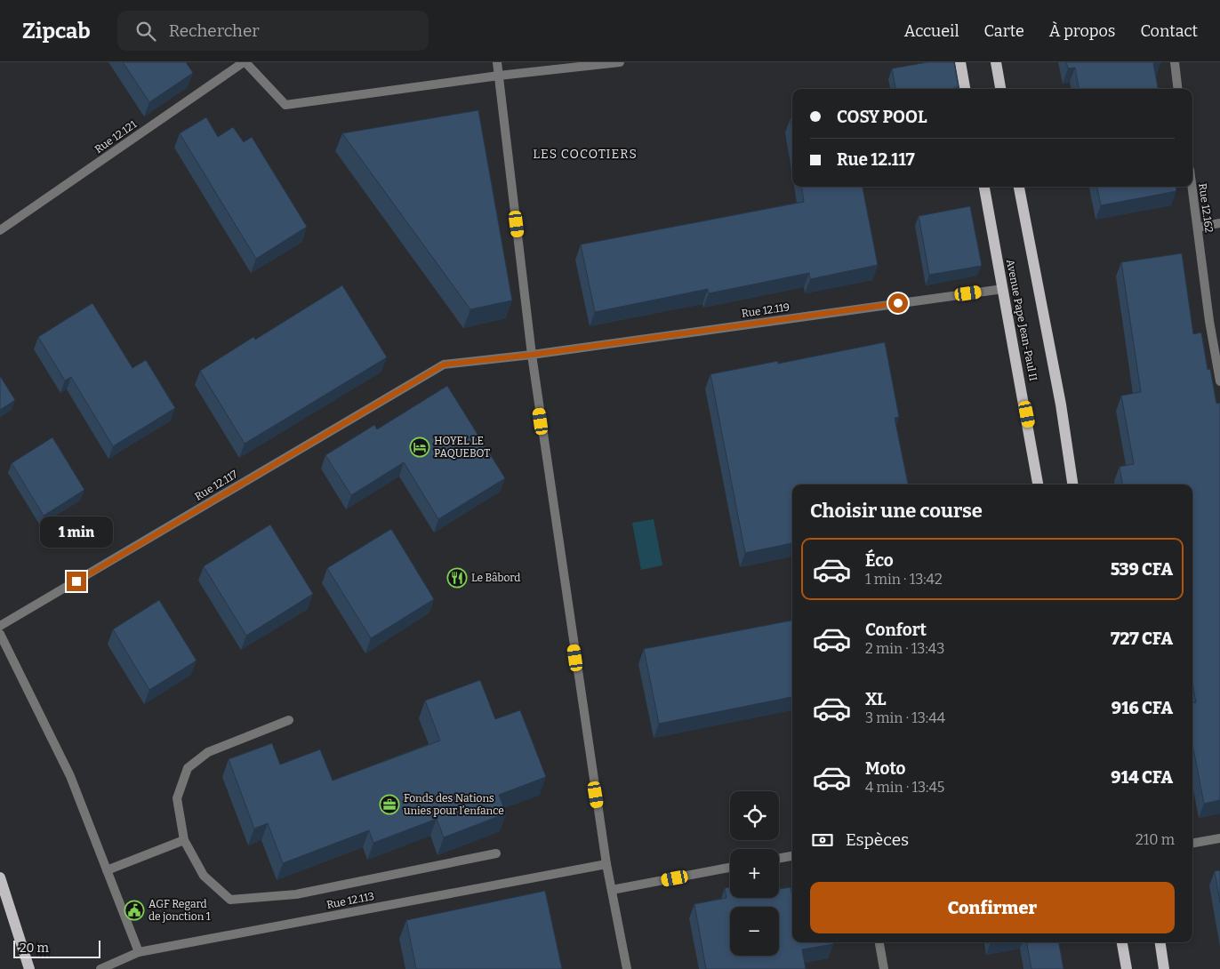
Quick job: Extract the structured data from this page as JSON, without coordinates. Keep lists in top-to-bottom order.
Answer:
{
  "streets": {
    "main road": ["Avenue Pape Jean-Paul II"],
    "street": [
      "Rue 12.121",
      "Rue 12.162",
      "Rue 12.119",
      "Rue 12.117",
      "Rue 12.113"
    ]
  },
  "crossings": [
    ["Rue 12.119", "Avenue Pape Jean-Paul II"],
    ["Rue 12.119", "Rue 12.117"]
  ],
  "districts": ["LES COCOTIERS"],
  "places": {
    "hotel": ["HOYEL LE PAQUEBOT"],
    "restaurant": ["Le Bâbord"],
    "office": ["Fonds des Nations unies pour l’enfance"],
    "public building": ["AGF Regard de jonction 1"]
  },
  "scale_bar": "20 m",
  "page": {
    "header": "Zipcab",
    "search": "Rechercher",
    "nav": [
      "Accueil",
      "Carte",
      "À propos",
      "Contact"
    ],
    "banner": ["COSY POOL", "Rue 12.117"],
    "heading": "Choisir une course",
    "bubble": "1 min",
    "list": [
      {
        "name": "Éco",
        "note": "1 min · 13:42",
        "value": "539 CFA"
      },
      {
        "name": "Confort",
        "note": "2 min · 13:43",
        "value": "727 CFA"
      },
      {
        "name": "XL",
        "note": "3 min · 13:44",
        "value": "916 CFA"
      },
      {
        "name": "Moto",
        "note": "4 min · 13:45",
        "value": "914 CFA"
      }
    ],
    "map_buttons": ["+", "−"],
    "pay": ["Espèces", "210 m"],
    "buttons": "Confirmer",
    "scale": "20 m"
  }
}
